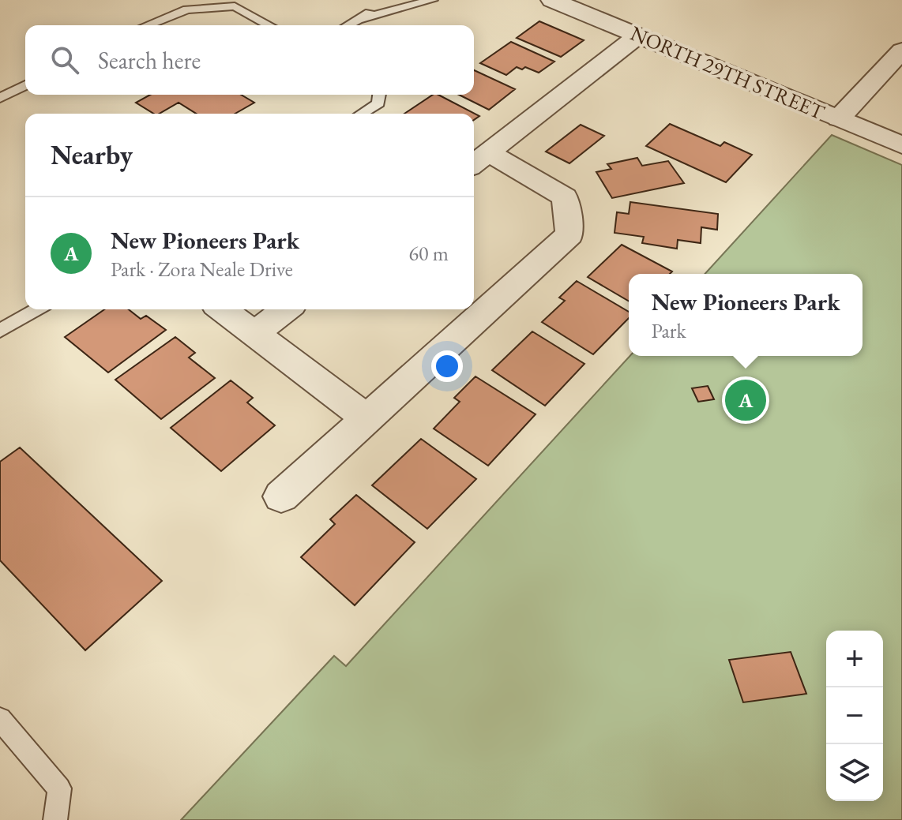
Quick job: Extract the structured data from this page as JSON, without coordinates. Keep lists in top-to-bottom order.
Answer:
{
  "streets": {
    "street": ["NORTH 29TH STREET"]
  },
  "page": {
    "search": "Search here",
    "heading": "Nearby",
    "list": [
      {
        "mark": "A",
        "name": "New Pioneers Park",
        "note": "Park · Zora Neale Drive",
        "value": "60 m"
      }
    ],
    "popup": ["New Pioneers Park", "Park"],
    "pins": "A",
    "map_buttons": ["+", "−"]
  }
}
